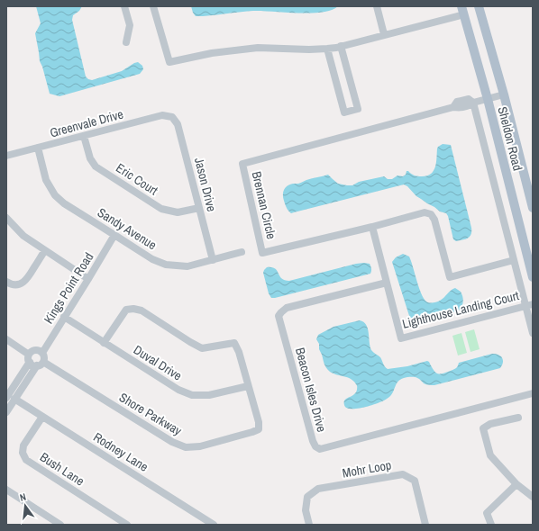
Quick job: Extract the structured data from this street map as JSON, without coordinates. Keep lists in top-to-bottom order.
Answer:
{
  "streets": {
    "main road": ["Sheldon Road"],
    "street": [
      "Greenvale Drive",
      "Eric Court",
      "Jason Drive",
      "Brennan Circle",
      "Sandy Avenue",
      "Kings Point Road",
      "Lighthouse Landing Court",
      "Duval Drive",
      "Beacon Isles Drive",
      "Shore Parkway",
      "Rodney Lane",
      "Bush Lane",
      "Mohr Loop"
    ]
  },
  "crossings": [
    ["Greenvale Drive", "Eric Court"],
    ["Greenvale Drive", "Jason Drive"],
    ["Greenvale Drive", "Sandy Avenue"],
    ["Sheldon Road", "Brennan Circle"],
    ["Eric Court", "Jason Drive"],
    ["Jason Drive", "Sandy Avenue"],
    ["Brennan Circle", "Lighthouse Landing Court"],
    ["Sandy Avenue", "Kings Point Road"],
    ["Kings Point Road", "Duval Drive"],
    ["Lighthouse Landing Court", "Beacon Isles Drive"],
    ["Duval Drive", "Shore Parkway"],
    ["Rodney Lane", "Bush Lane"]
  ],
  "north": "top"
}
